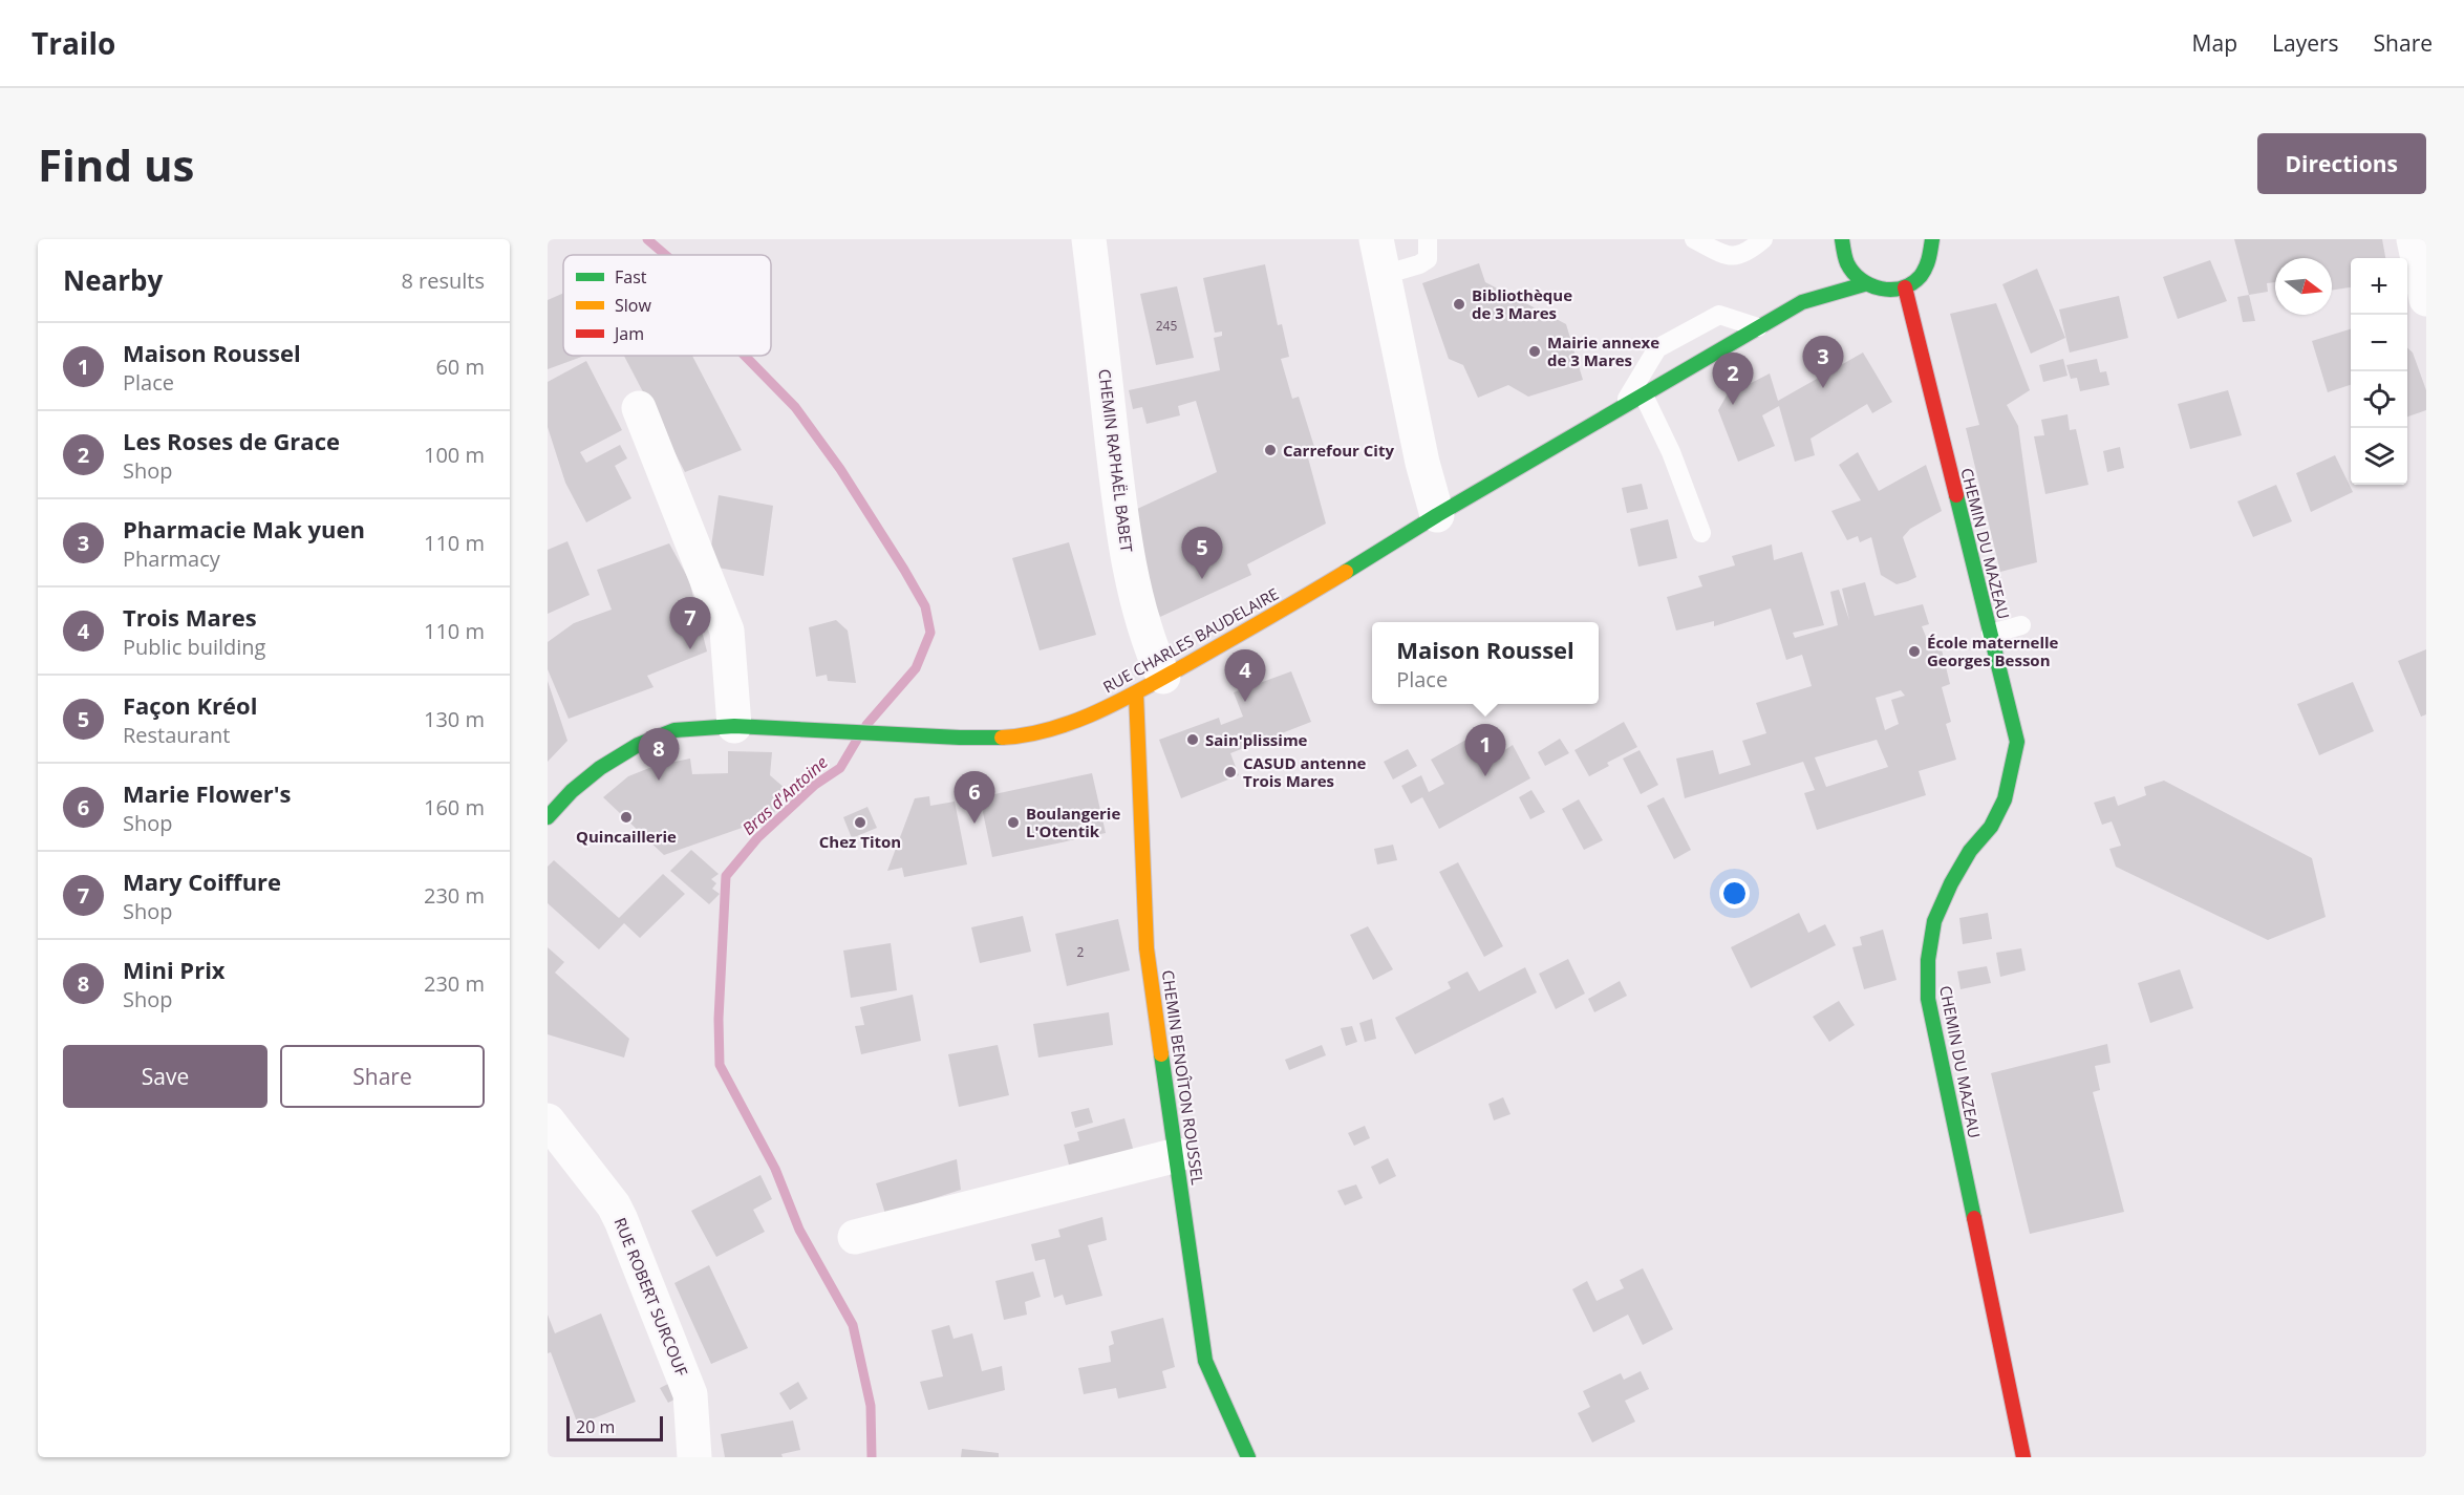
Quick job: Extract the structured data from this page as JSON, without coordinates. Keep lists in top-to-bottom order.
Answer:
{
  "streets": {
    "street": [
      "CHEMIN RAPHAËL BABET",
      "CHEMIN DU MAZEAU",
      "RUE CHARLES BAUDELAIRE",
      "CHEMIN BENOÎTON ROUSSEL",
      "RUE ROBERT SURCOUF"
    ]
  },
  "crossings": [
    ["CHEMIN RAPHAËL BABET", "RUE CHARLES BAUDELAIRE"],
    ["CHEMIN RAPHAËL BABET", "CHEMIN BENOÎTON ROUSSEL"],
    ["RUE CHARLES BAUDELAIRE", "CHEMIN BENOÎTON ROUSSEL"]
  ],
  "water": ["Bras d'Antoine"],
  "places": [
    "Bibliothèque de 3 Mares",
    "Mairie annexe de 3 Mares",
    "Carrefour City",
    "École maternelle Georges Besson",
    "Sain'plissime",
    "CASUD antenne Trois Mares",
    "Quincaillerie",
    "Chez Titon",
    "Boulangerie L'Otentik"
  ],
  "house_numbers": ["245", "2"],
  "legend": ["Fast", "Slow", "Jam"],
  "scale_bar": "20 m",
  "north": "right",
  "page": {
    "header": "Trailo",
    "nav": ["Map", "Layers", "Share"],
    "buttons": [
      "Directions",
      ["Save", "Share"]
    ],
    "title": "Find us",
    "heading": ["Nearby", "8 results"],
    "map_buttons": ["+", "−"],
    "list": [
      {
        "mark": "1",
        "name": "Maison Roussel",
        "note": "Place",
        "value": "60 m"
      },
      {
        "mark": "2",
        "name": "Les Roses de Grace",
        "note": "Shop",
        "value": "100 m"
      },
      {
        "mark": "3",
        "name": "Pharmacie Mak yuen",
        "note": "Pharmacy",
        "value": "110 m"
      },
      {
        "mark": "4",
        "name": "Trois Mares",
        "note": "Public building",
        "value": "110 m"
      },
      {
        "mark": "5",
        "name": "Façon Kréol",
        "note": "Restaurant",
        "value": "130 m"
      },
      {
        "mark": "6",
        "name": "Marie Flower's",
        "note": "Shop",
        "value": "160 m"
      },
      {
        "mark": "7",
        "name": "Mary Coiffure",
        "note": "Shop",
        "value": "230 m"
      },
      {
        "mark": "8",
        "name": "Mini Prix",
        "note": "Shop",
        "value": "230 m"
      }
    ],
    "pins": [
      "3",
      "2",
      "5",
      "7",
      "4",
      "1",
      "8",
      "6"
    ],
    "popup": ["Maison Roussel", "Place"],
    "scale": "20 m"
  }
}
